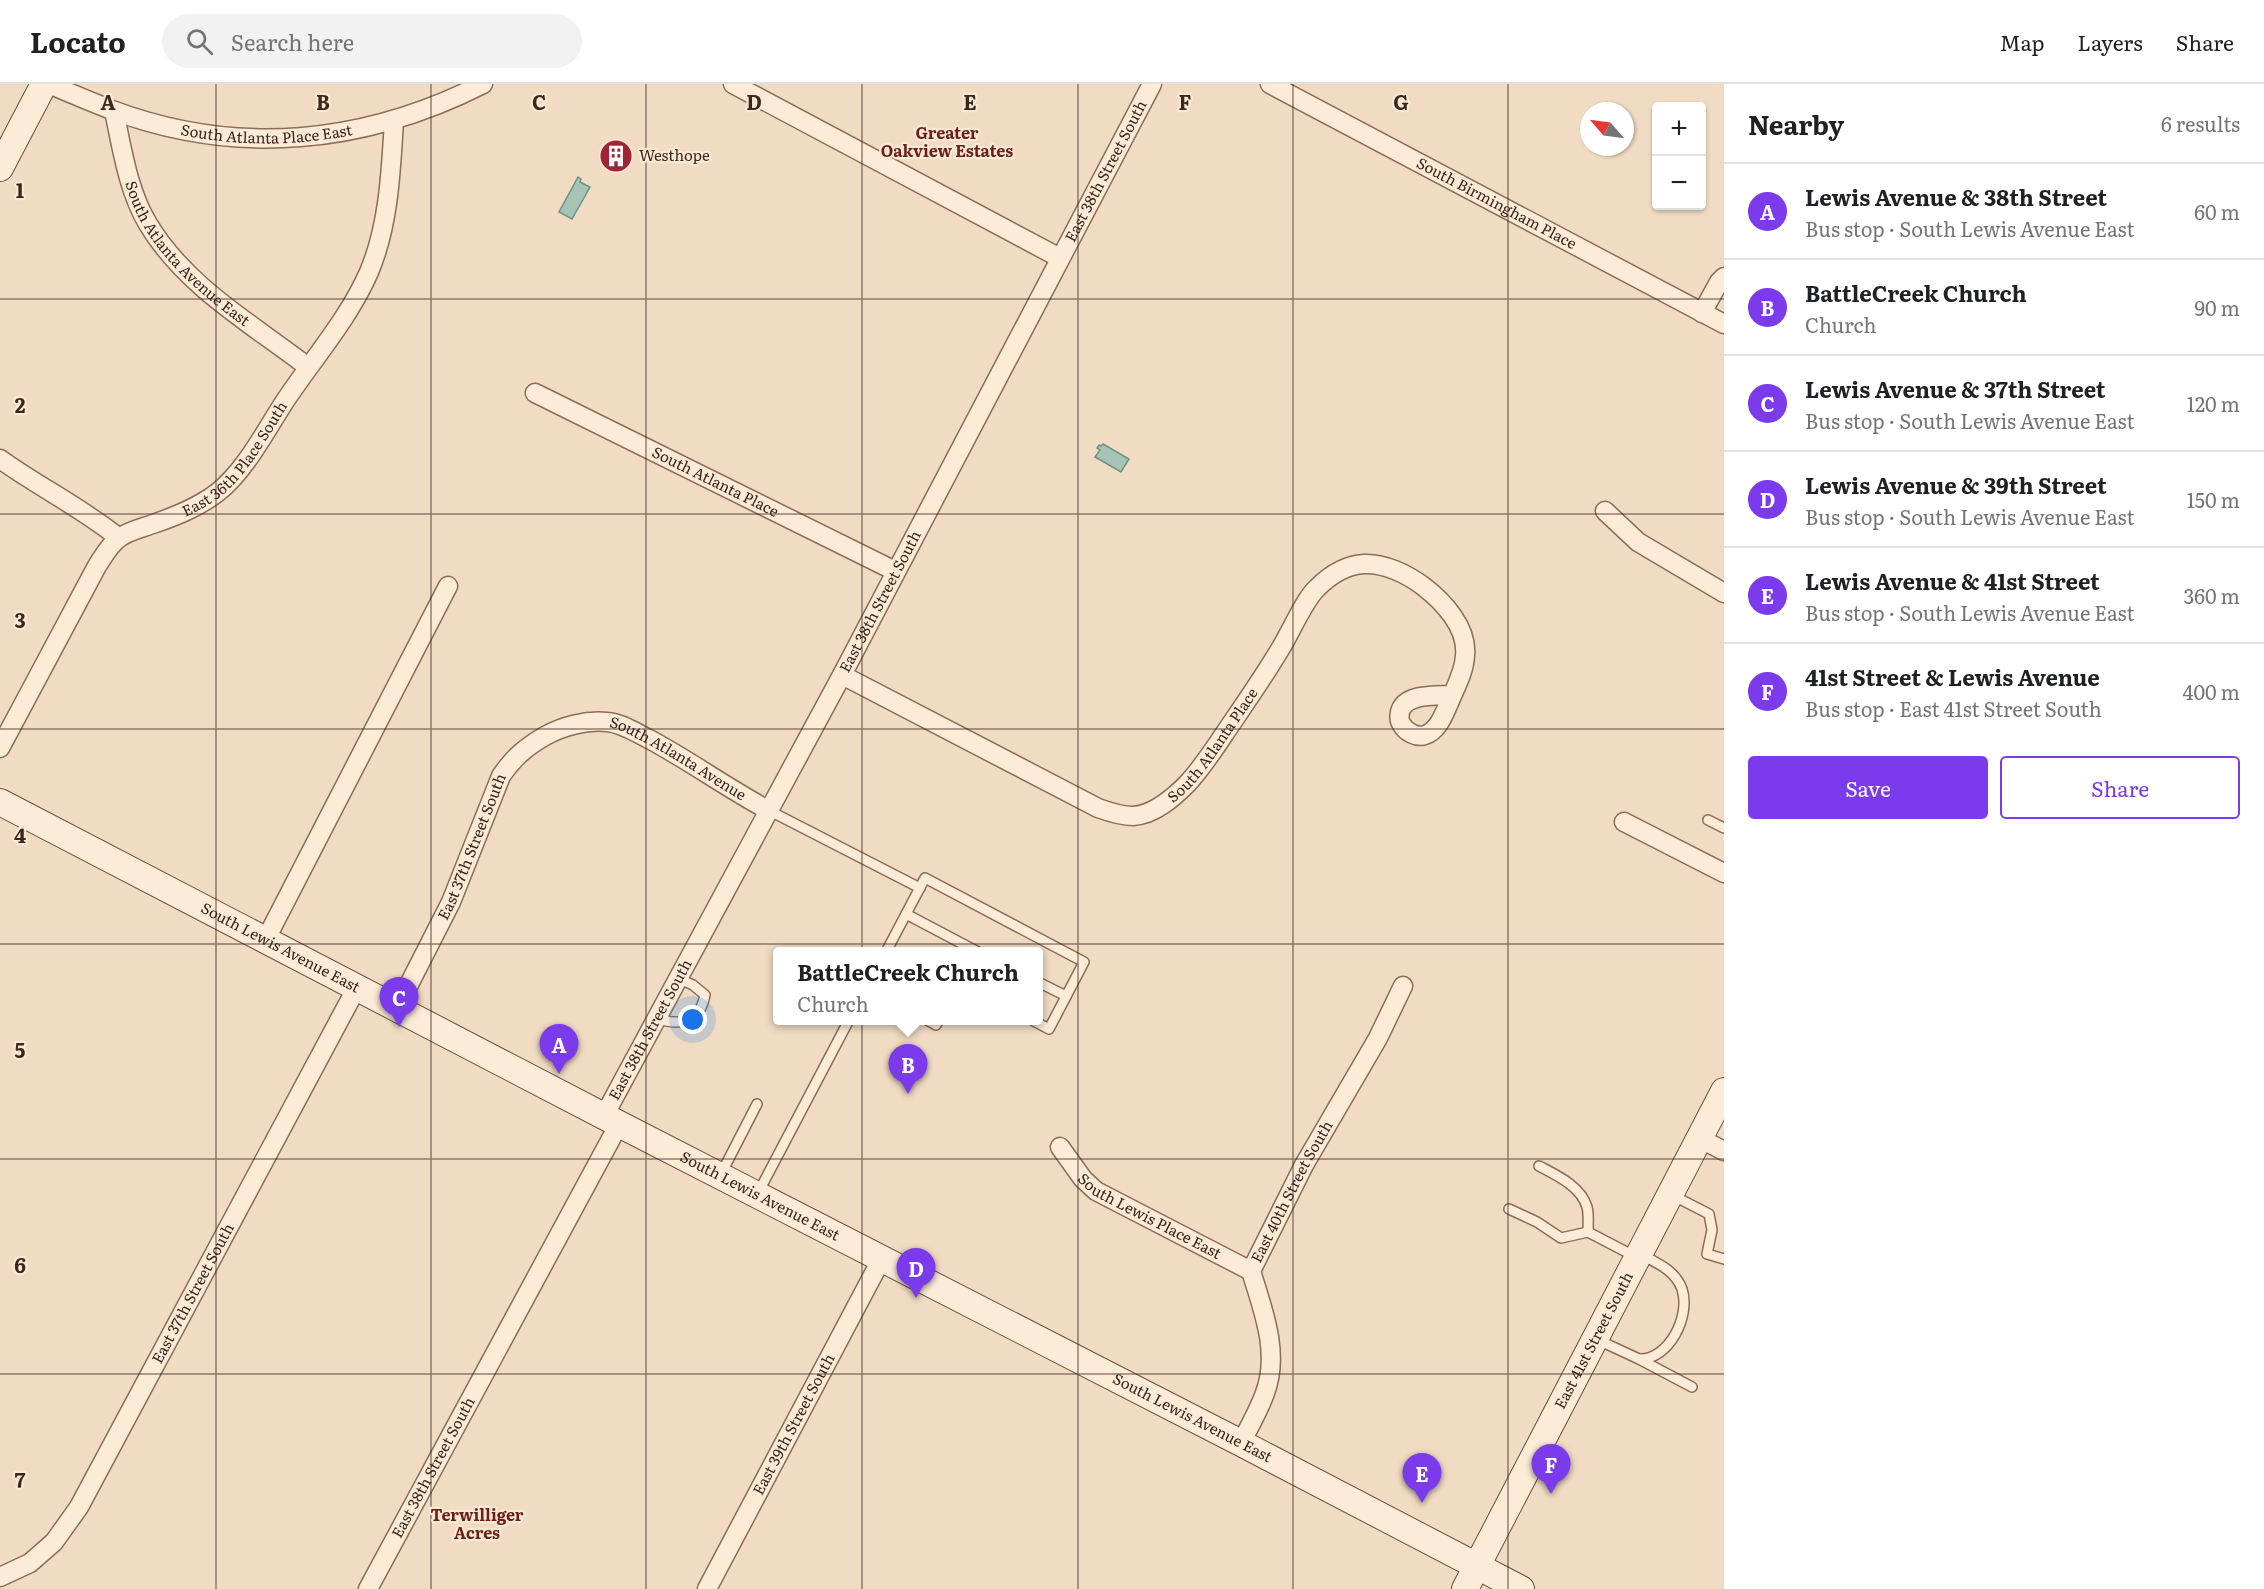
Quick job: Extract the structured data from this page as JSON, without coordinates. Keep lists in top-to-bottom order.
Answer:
{
  "streets": {
    "main road": ["South Lewis Avenue East", "East 41st Street South"],
    "street": [
      "South Atlanta Place East",
      "East 38th Street South",
      "South Birmingham Place",
      "South Atlanta Avenue East",
      "East 36th Place South",
      "South Atlanta Place",
      "South Atlanta Avenue",
      "East 37th Street South",
      "East 40th Street South",
      "South Lewis Place East",
      "East 39th Street South"
    ]
  },
  "crossings": [
    ["South Atlanta Place East", "South Atlanta Avenue East"],
    ["South Atlanta Place East", "East 36th Place South"],
    ["East 38th Street South", "South Atlanta Place"],
    ["East 38th Street South", "South Atlanta Avenue"],
    ["East 38th Street South", "South Lewis Avenue East"],
    ["South Atlanta Avenue East", "East 36th Place South"],
    ["South Atlanta Avenue", "East 37th Street South"],
    ["East 37th Street South", "South Lewis Avenue East"],
    ["South Lewis Avenue East", "East 40th Street South"],
    ["South Lewis Avenue East", "East 41st Street South"],
    ["South Lewis Avenue East", "East 39th Street South"],
    ["East 40th Street South", "South Lewis Place East"]
  ],
  "districts": ["Greater Oakview Estates", "Terwilliger Acres"],
  "places": {
    "building": ["Westhope"]
  },
  "north": "top left",
  "page": {
    "header": "Locato",
    "search": "Search here",
    "nav": ["Map", "Layers", "Share"],
    "heading": ["Nearby", "6 results"],
    "map_buttons": ["+", "−"],
    "list": [
      {
        "mark": "A",
        "name": "Lewis Avenue & 38th Street",
        "note": "Bus stop · South Lewis Avenue East",
        "value": "60 m"
      },
      {
        "mark": "B",
        "name": "BattleCreek Church",
        "note": "Church",
        "value": "90 m"
      },
      {
        "mark": "C",
        "name": "Lewis Avenue & 37th Street",
        "note": "Bus stop · South Lewis Avenue East",
        "value": "120 m"
      },
      {
        "mark": "D",
        "name": "Lewis Avenue & 39th Street",
        "note": "Bus stop · South Lewis Avenue East",
        "value": "150 m"
      },
      {
        "mark": "E",
        "name": "Lewis Avenue & 41st Street",
        "note": "Bus stop · South Lewis Avenue East",
        "value": "360 m"
      },
      {
        "mark": "F",
        "name": "41st Street & Lewis Avenue",
        "note": "Bus stop · East 41st Street South",
        "value": "400 m"
      }
    ],
    "buttons": ["Save", "Share"],
    "popup": ["BattleCreek Church", "Church"],
    "pins": [
      "C",
      "A",
      "B",
      "D",
      "F",
      "E"
    ]
  },
  "grid": {
    "columns": [
      "A",
      "B",
      "C",
      "D",
      "E",
      "F",
      "G"
    ],
    "rows": [
      "1",
      "2",
      "3",
      "4",
      "5",
      "6",
      "7"
    ]
  }
}
